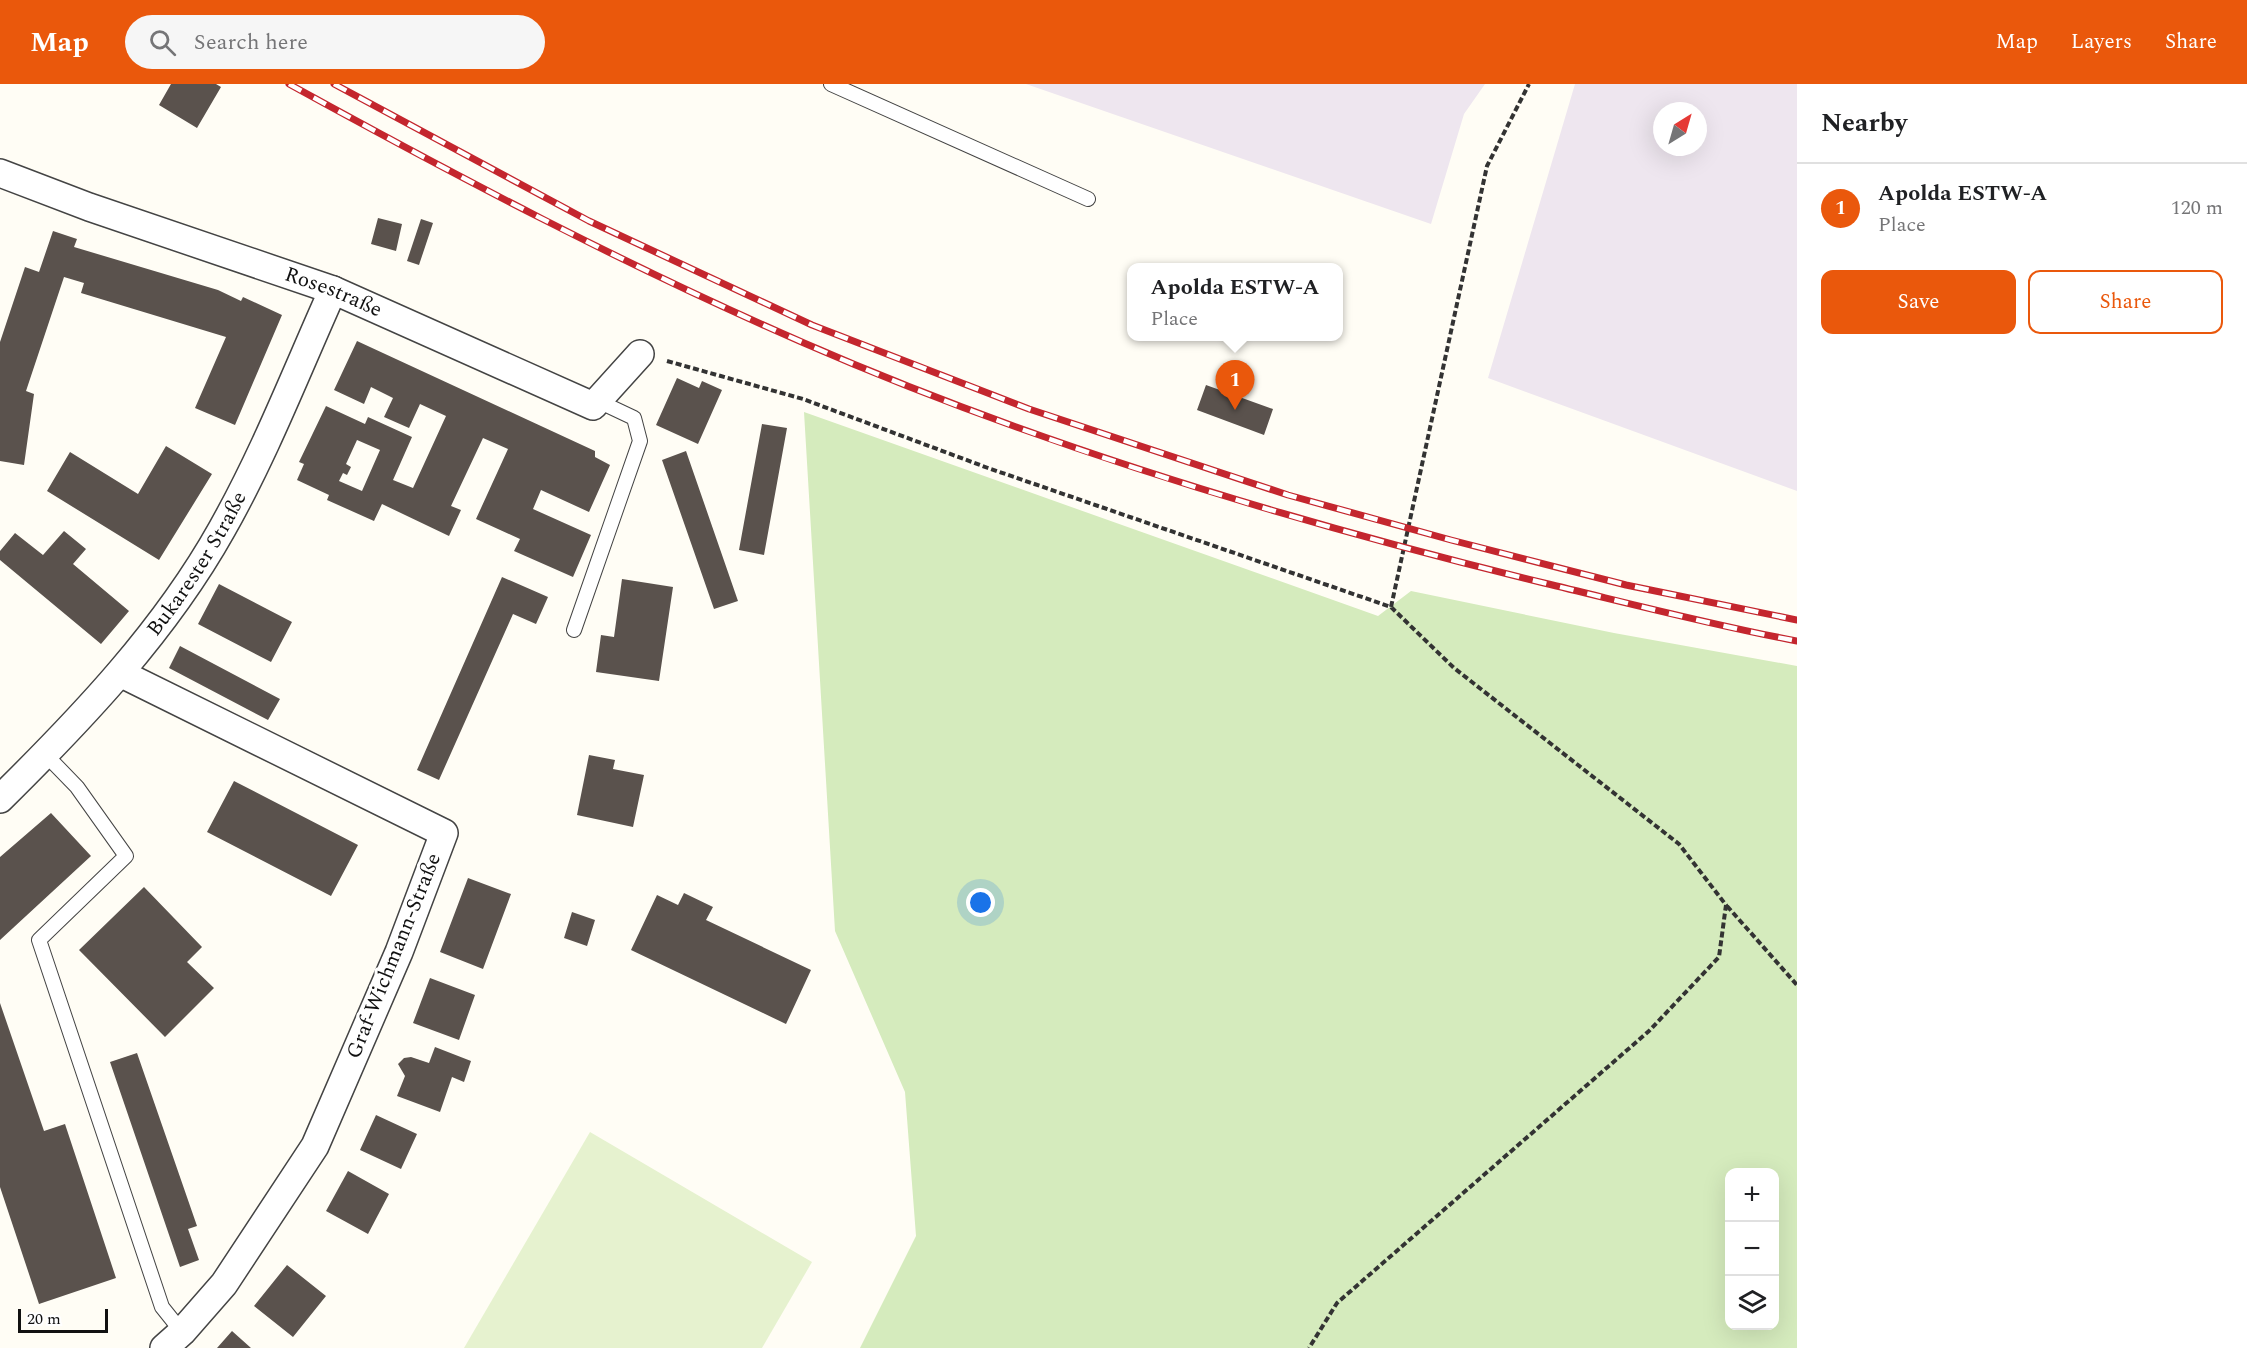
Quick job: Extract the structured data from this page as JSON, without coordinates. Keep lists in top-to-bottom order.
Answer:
{
  "streets": {
    "street": ["Rosestraße", "Bukarester Straße", "Graf-Wichmann-Straße"]
  },
  "crossings": [
    ["Rosestraße", "Bukarester Straße"],
    ["Bukarester Straße", "Graf-Wichmann-Straße"]
  ],
  "scale_bar": "20 m",
  "north": "top right",
  "page": {
    "header": "Map",
    "search": "Search here",
    "nav": ["Map", "Layers", "Share"],
    "heading": "Nearby",
    "list": [
      {
        "mark": "1",
        "name": "Apolda ESTW-A",
        "note": "Place",
        "value": "120 m"
      }
    ],
    "buttons": ["Save", "Share"],
    "popup": ["Apolda ESTW-A", "Place"],
    "pins": "1",
    "map_buttons": ["+", "−"],
    "scale": "20 m"
  }
}
